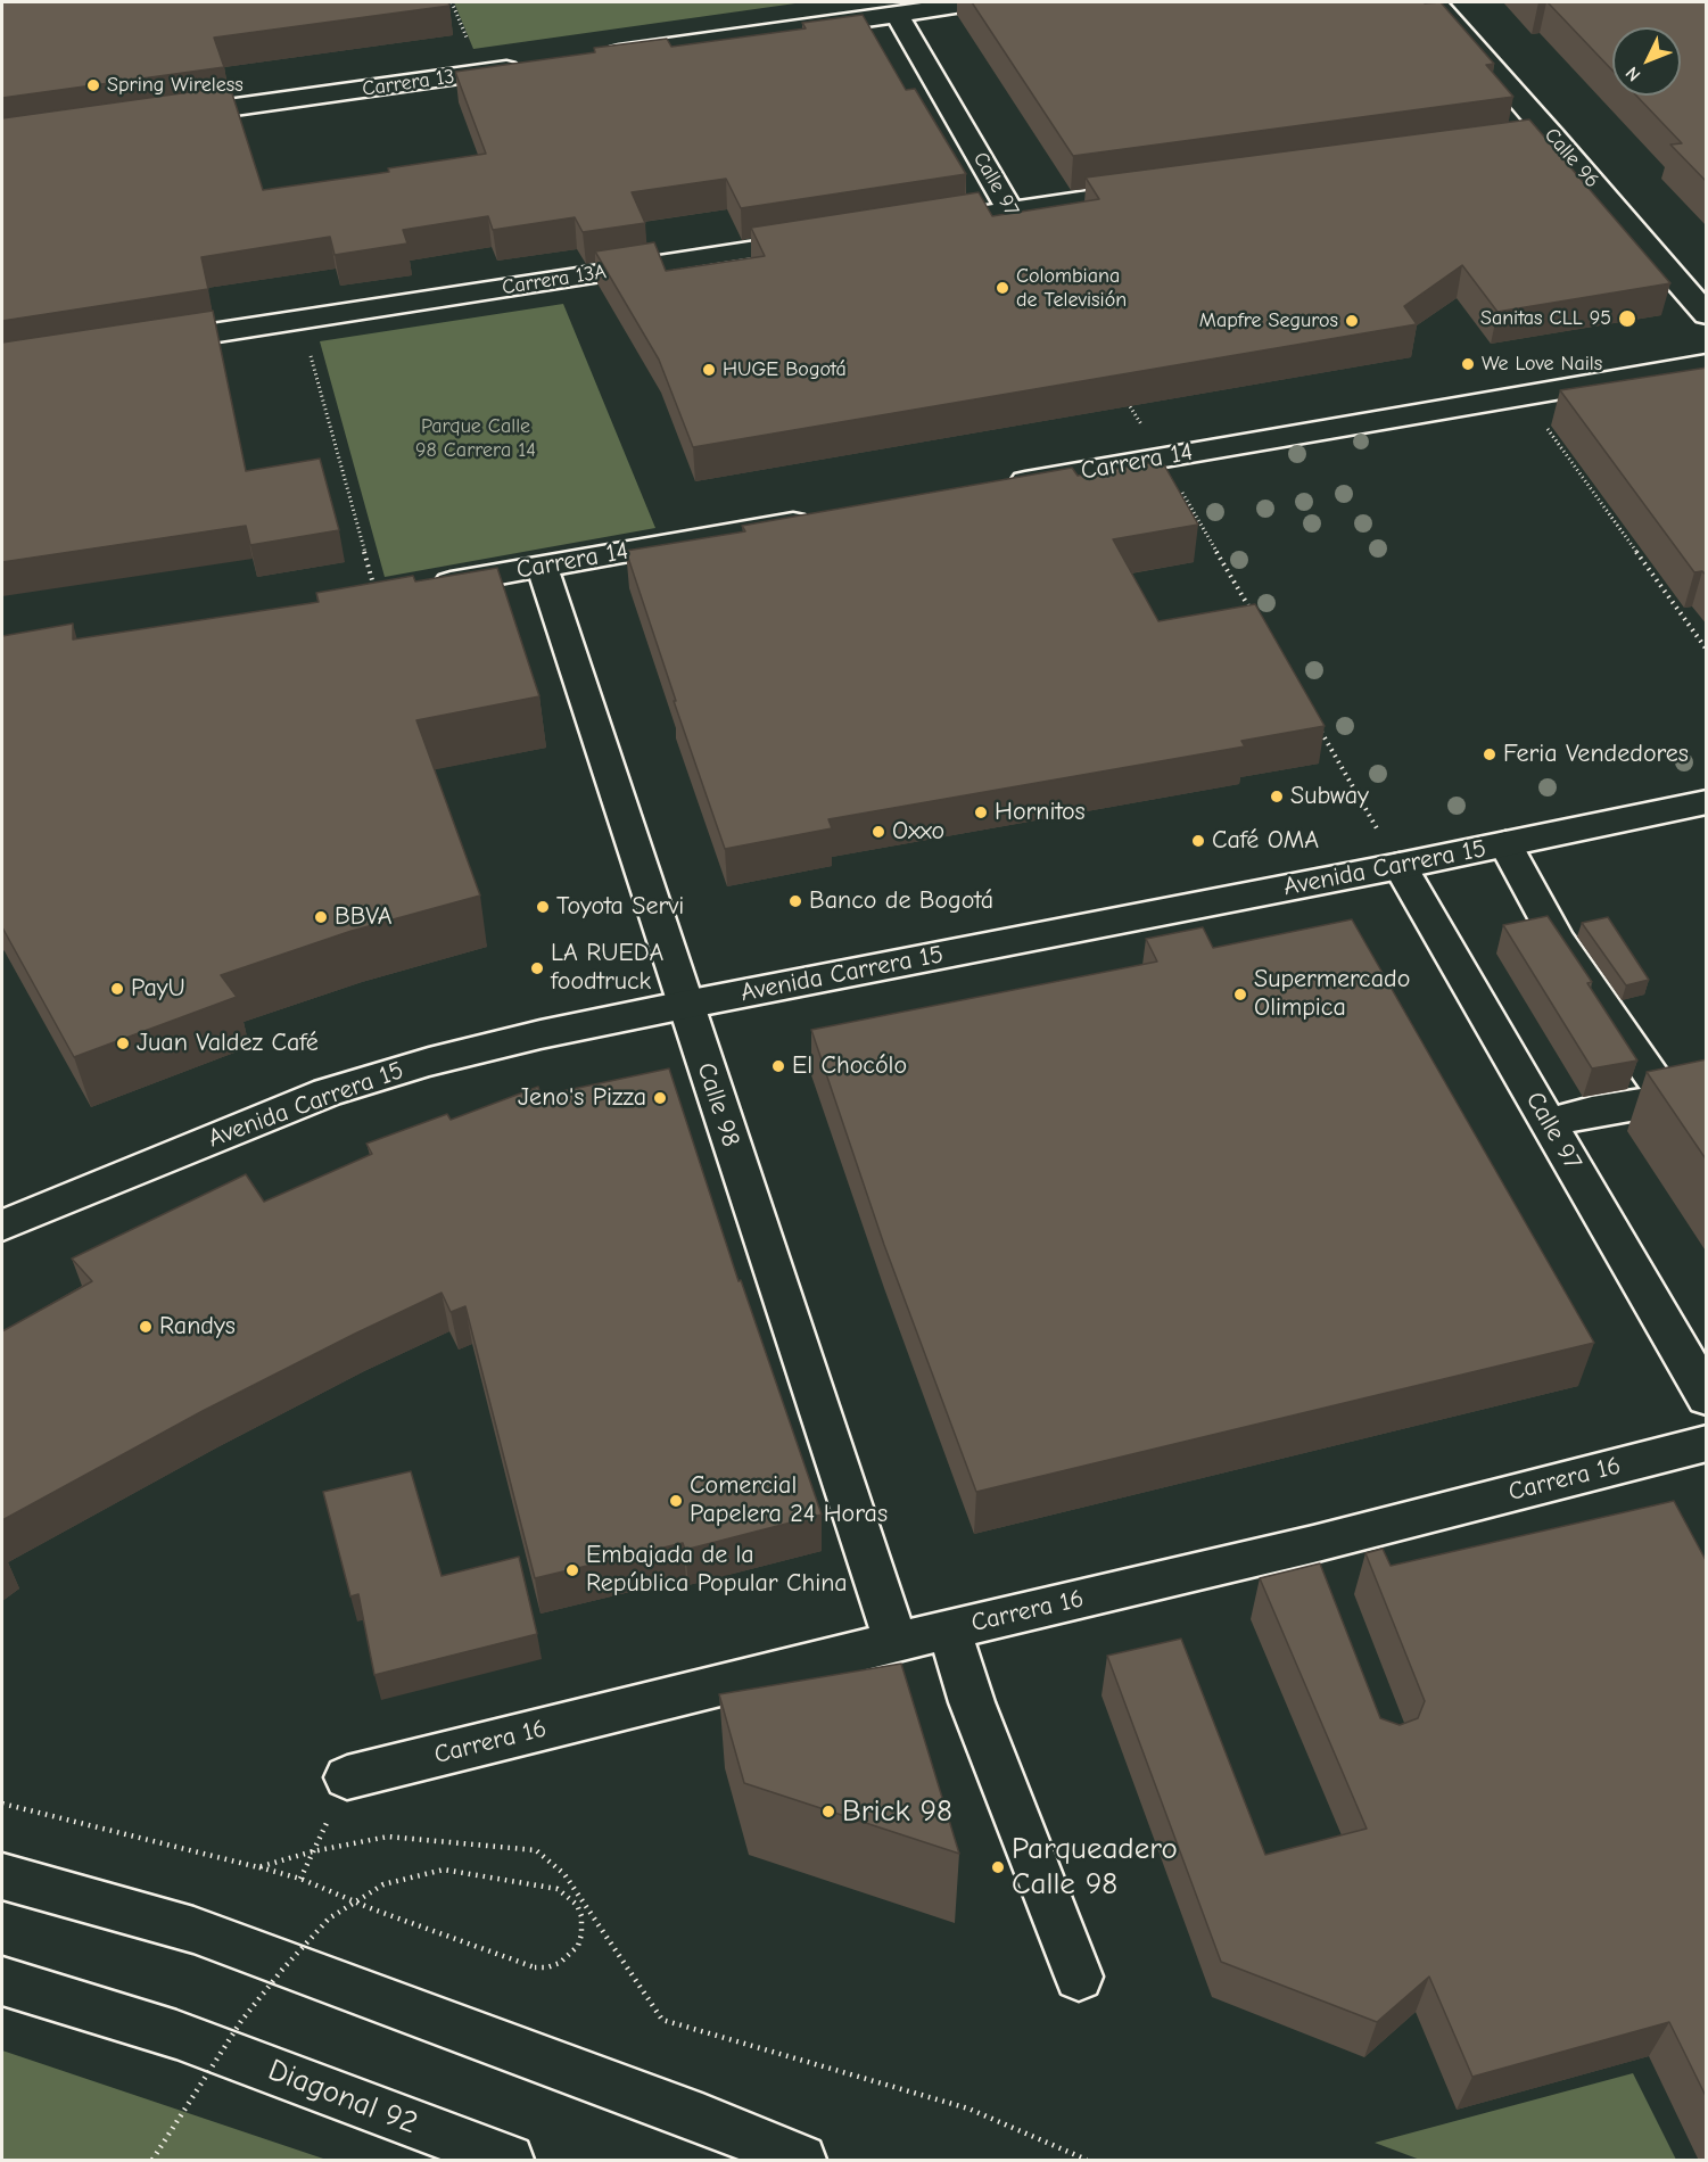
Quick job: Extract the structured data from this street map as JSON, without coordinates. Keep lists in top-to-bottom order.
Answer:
{
  "streets": {
    "street": [
      "Carrera 13",
      "Calle 96",
      "Calle 97",
      "Carrera 13A",
      "Carrera 14",
      "Avenida Carrera 15",
      "Calle 98",
      "Carrera 16",
      "Diagonal 92"
    ]
  },
  "crossings": [
    ["Calle 97", "Avenida Carrera 15"],
    ["Carrera 14", "Calle 98"],
    ["Avenida Carrera 15", "Calle 98"],
    ["Calle 98", "Carrera 16"]
  ],
  "parks": ["Parque Calle 98 Carrera 14"],
  "places": [
    "Spring Wireless",
    "Colombiana de Televisión",
    "Sanitas CLL 95",
    "Mapfre Seguros",
    "We Love Nails",
    "HUGE Bogotá",
    "Feria Vendedores",
    "Subway",
    "Hornitos",
    "Oxxo",
    "Café OMA",
    "Banco de Bogotá",
    "Toyota Servi",
    "BBVA",
    "LA RUEDA foodtruck",
    "PayU",
    "Supermercado Olimpica",
    "Juan Valdez Café",
    "El Chocólo",
    "Jeno's Pizza",
    "Randys",
    "Comercial Papelera 24 Horas",
    "Embajada de la República Popular China",
    "Brick 98",
    "Parqueadero Calle 98"
  ],
  "north": "bottom left"
}
